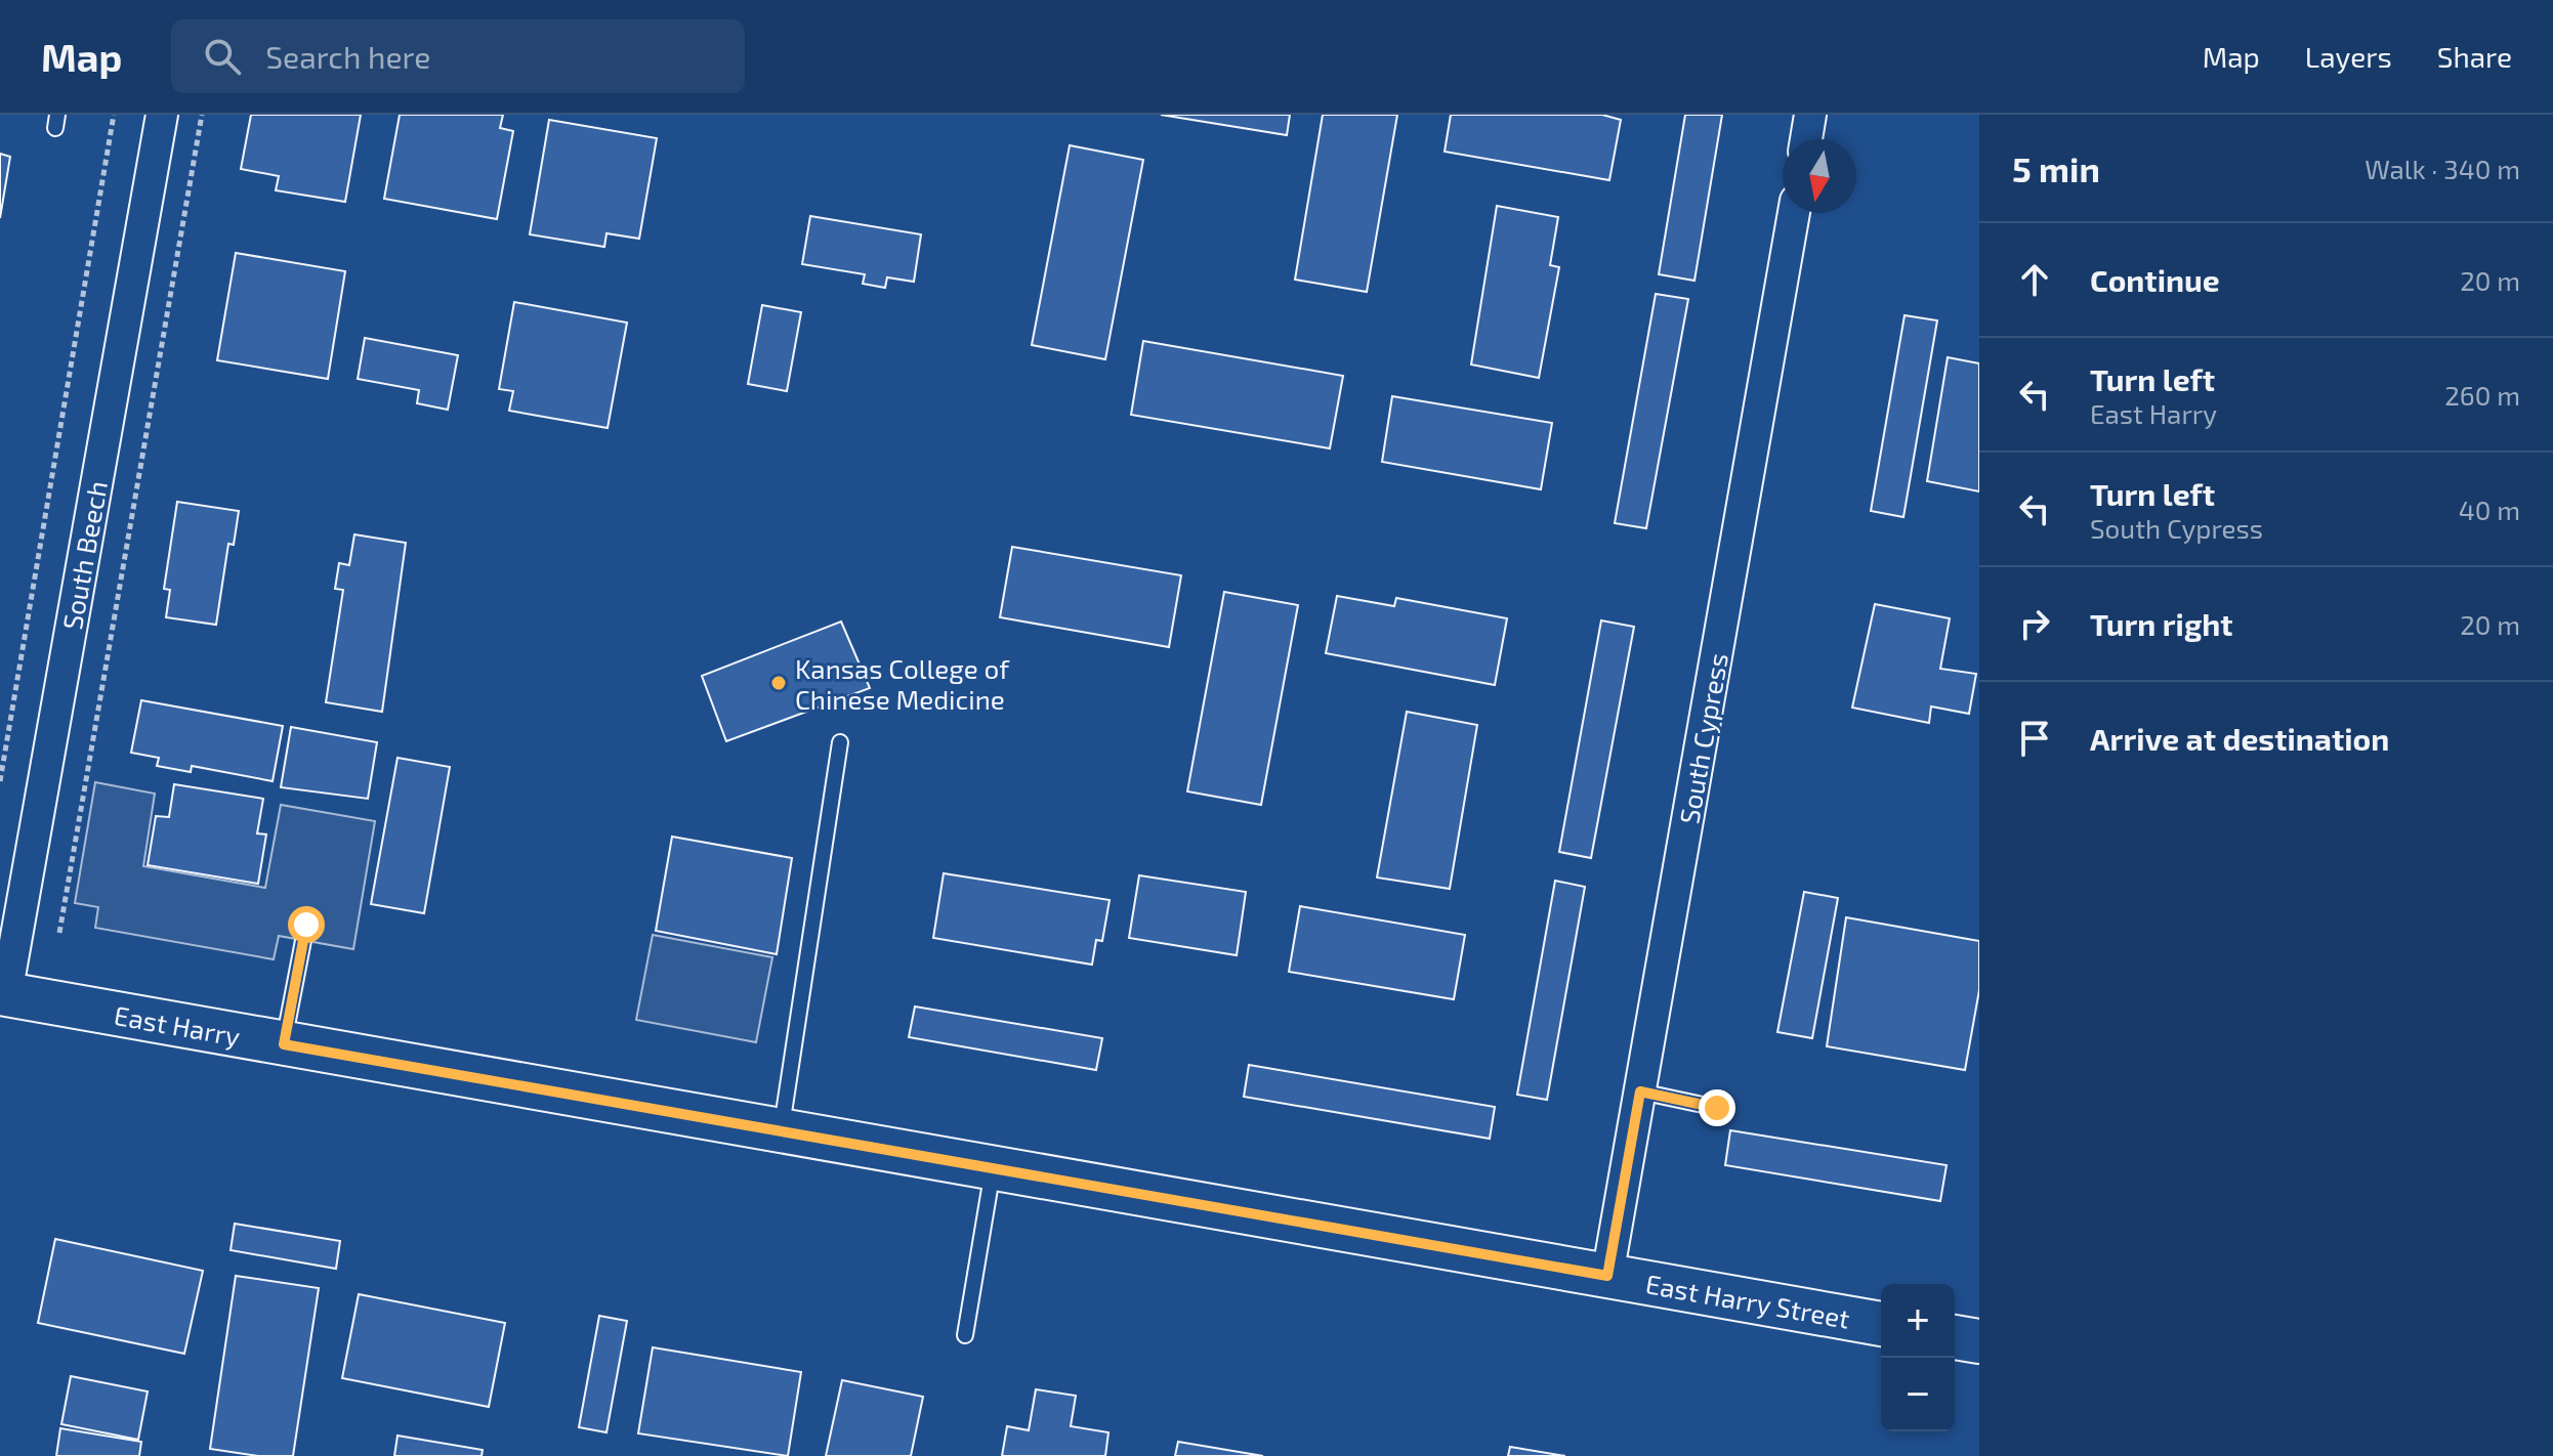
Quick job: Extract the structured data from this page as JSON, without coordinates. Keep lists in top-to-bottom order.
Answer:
{
  "streets": {
    "main road": ["East Harry", "East Harry Street"],
    "street": ["South Beech", "South Cypress"]
  },
  "crossings": [
    ["South Beech", "East Harry"],
    ["South Cypress", "East Harry"],
    ["South Cypress", "East Harry Street"],
    ["East Harry", "East Harry Street"]
  ],
  "places": ["Kansas College of Chinese Medicine"],
  "north": "bottom",
  "page": {
    "header": "Map",
    "search": "Search here",
    "nav": ["Map", "Layers", "Share"],
    "heading": ["5 min", "Walk · 340 m"],
    "list": [
      ["Continue", "20 m"],
      ["Turn left", "East Harry", "260 m"],
      ["Turn left", "South Cypress", "40 m"],
      ["Turn right", "20 m"],
      "Arrive at destination"
    ],
    "map_buttons": ["+", "−"]
  }
}
